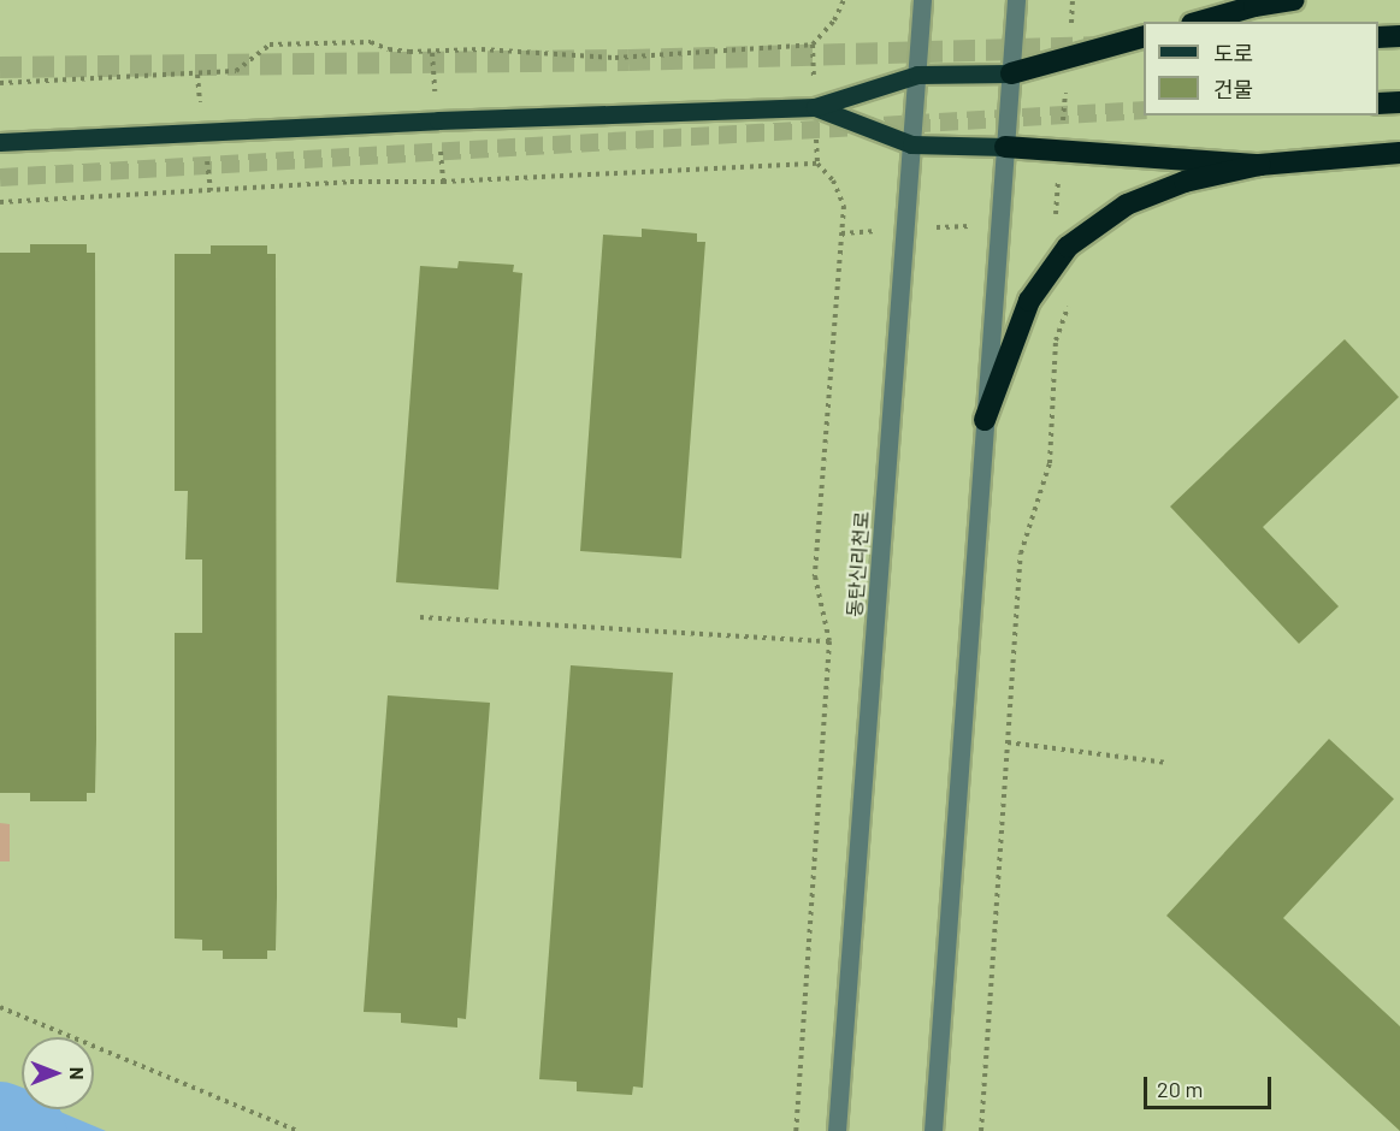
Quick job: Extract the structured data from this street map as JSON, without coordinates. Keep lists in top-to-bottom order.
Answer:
{
  "streets": {
    "street": ["동탄신리천로"]
  },
  "legend": ["도로", "건물"],
  "scale_bar": "20 m",
  "north": "right"
}
